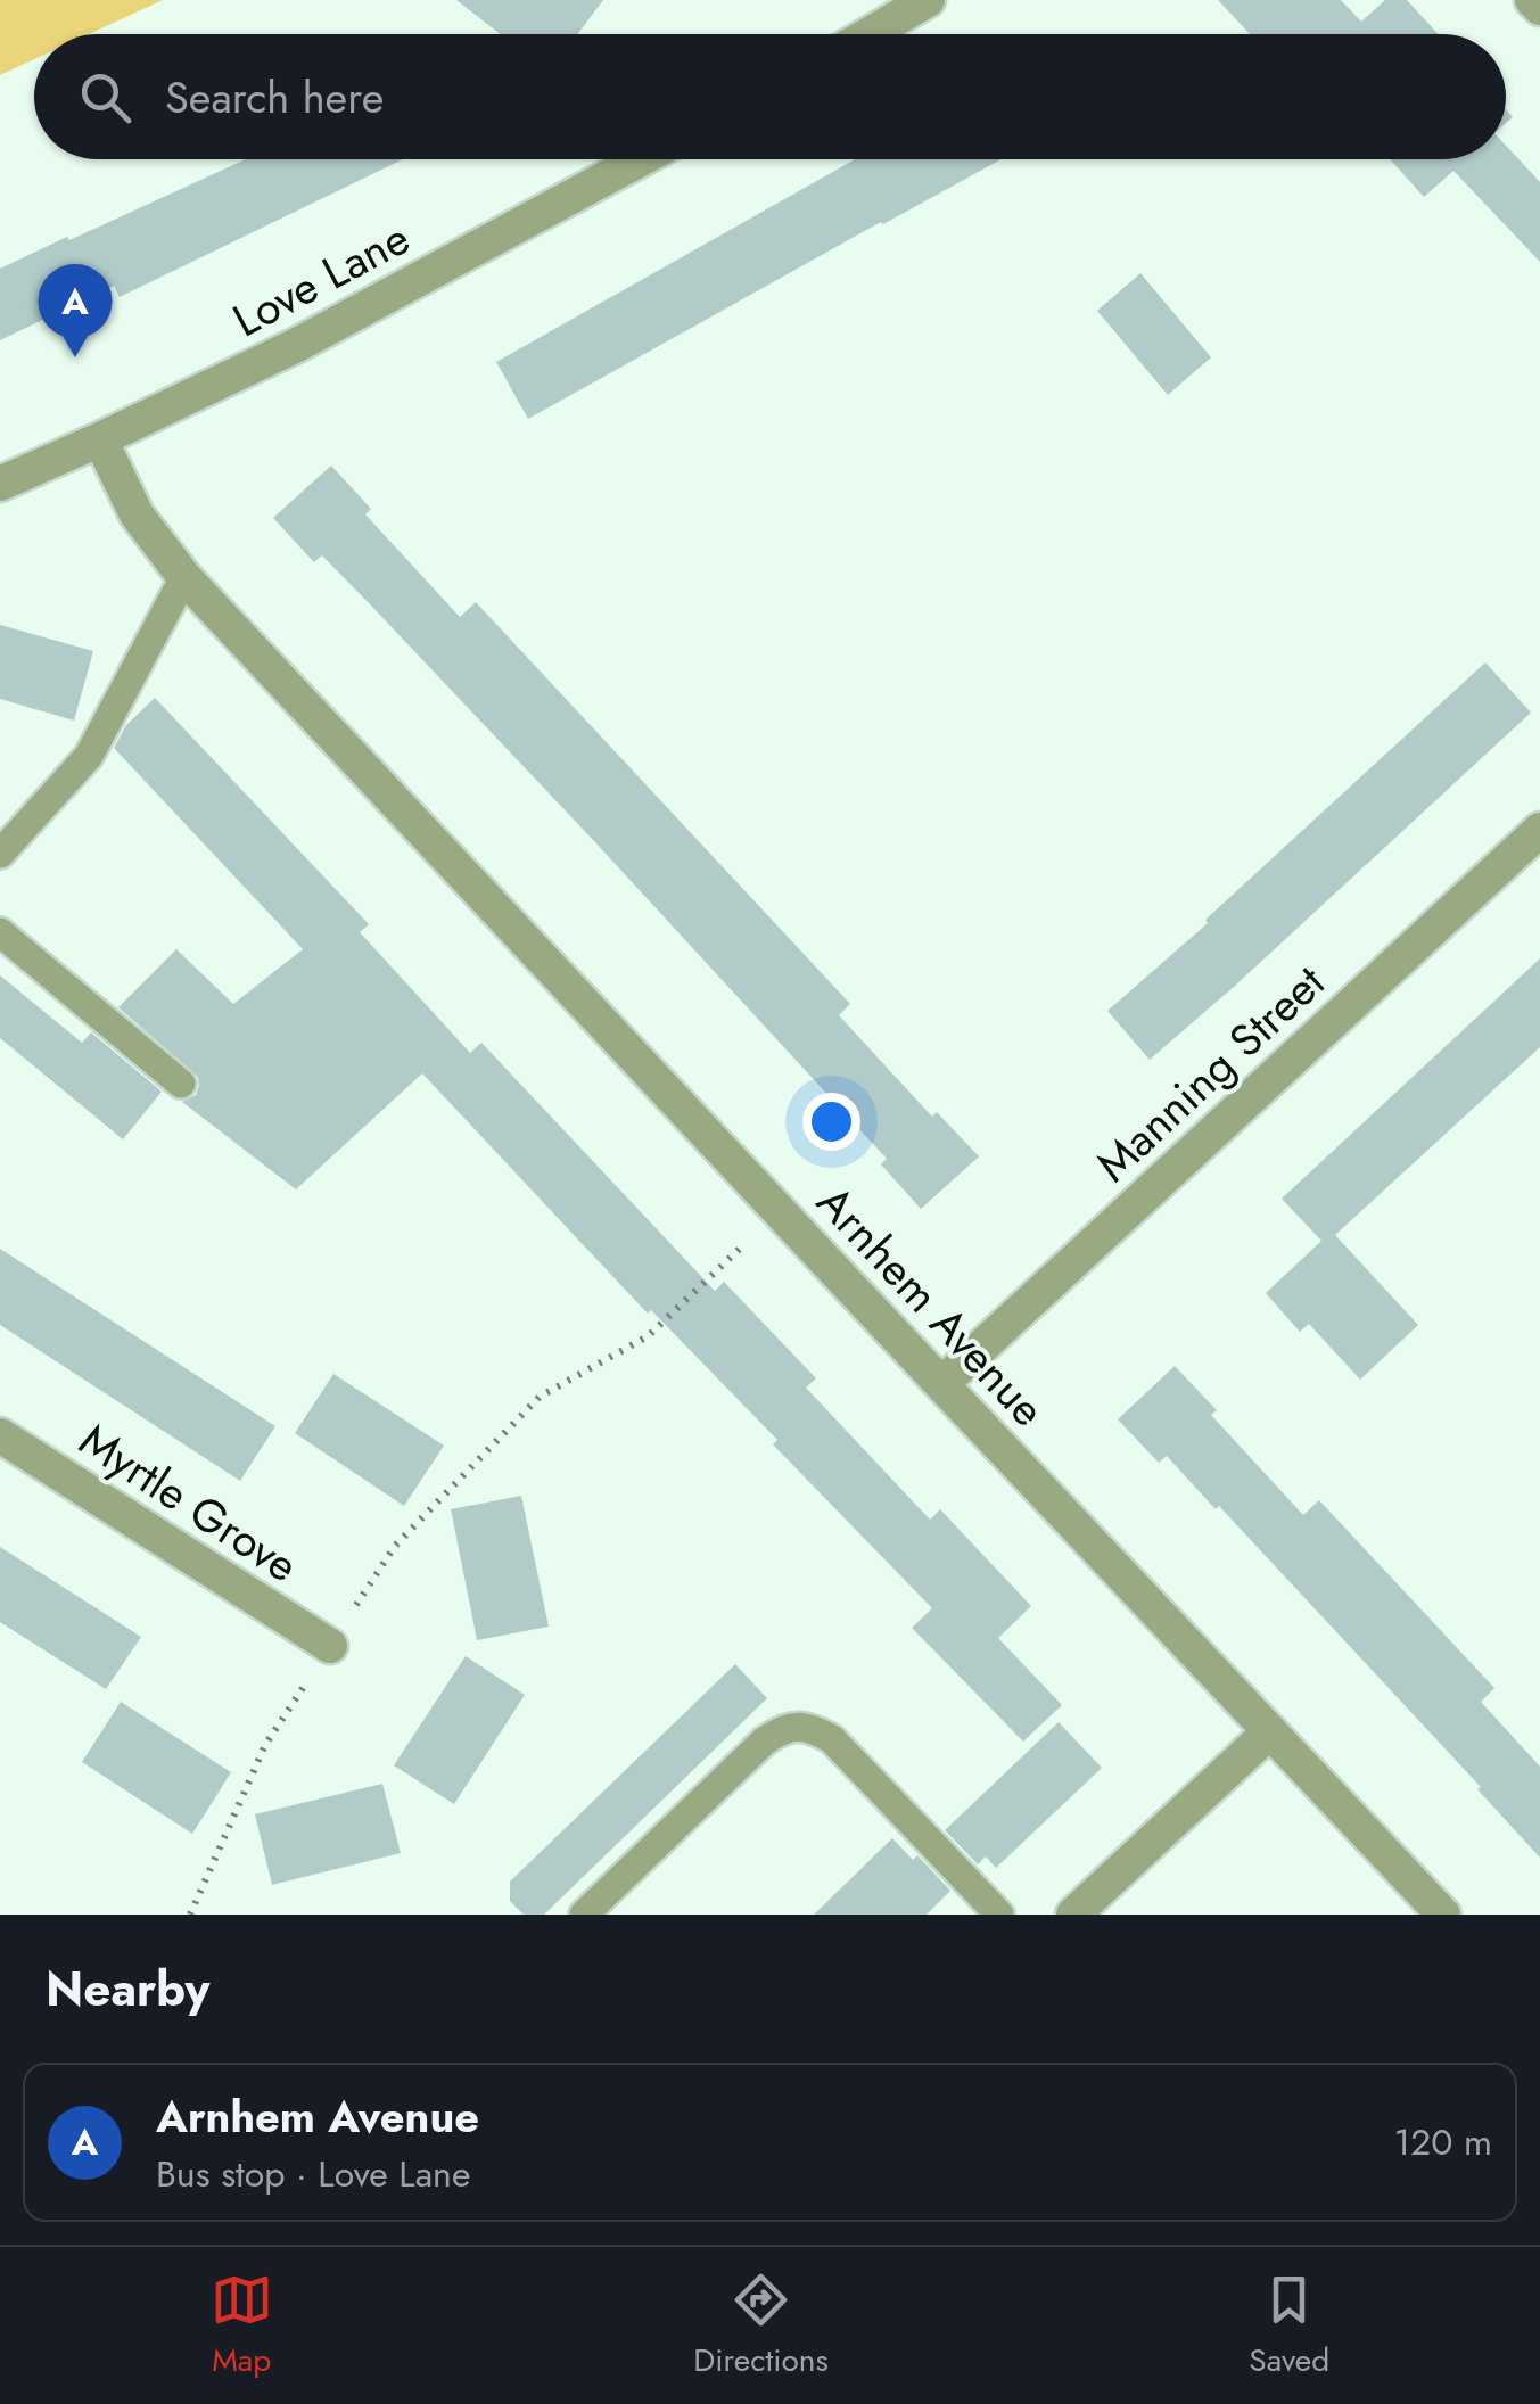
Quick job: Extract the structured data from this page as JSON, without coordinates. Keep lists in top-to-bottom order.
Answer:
{
  "streets": {
    "street": [
      "Love Lane",
      "Manning Street",
      "Arnhem Avenue",
      "Myrtle Grove"
    ]
  },
  "crossings": [
    ["Love Lane", "Arnhem Avenue"],
    ["Manning Street", "Arnhem Avenue"]
  ],
  "page": {
    "search": "Search here",
    "pins": "A",
    "heading": "Nearby",
    "list": [
      {
        "mark": "A",
        "name": "Arnhem Avenue",
        "note": "Bus stop · Love Lane",
        "value": "120 m"
      }
    ],
    "nav": ["Map", "Directions", "Saved"]
  }
}
